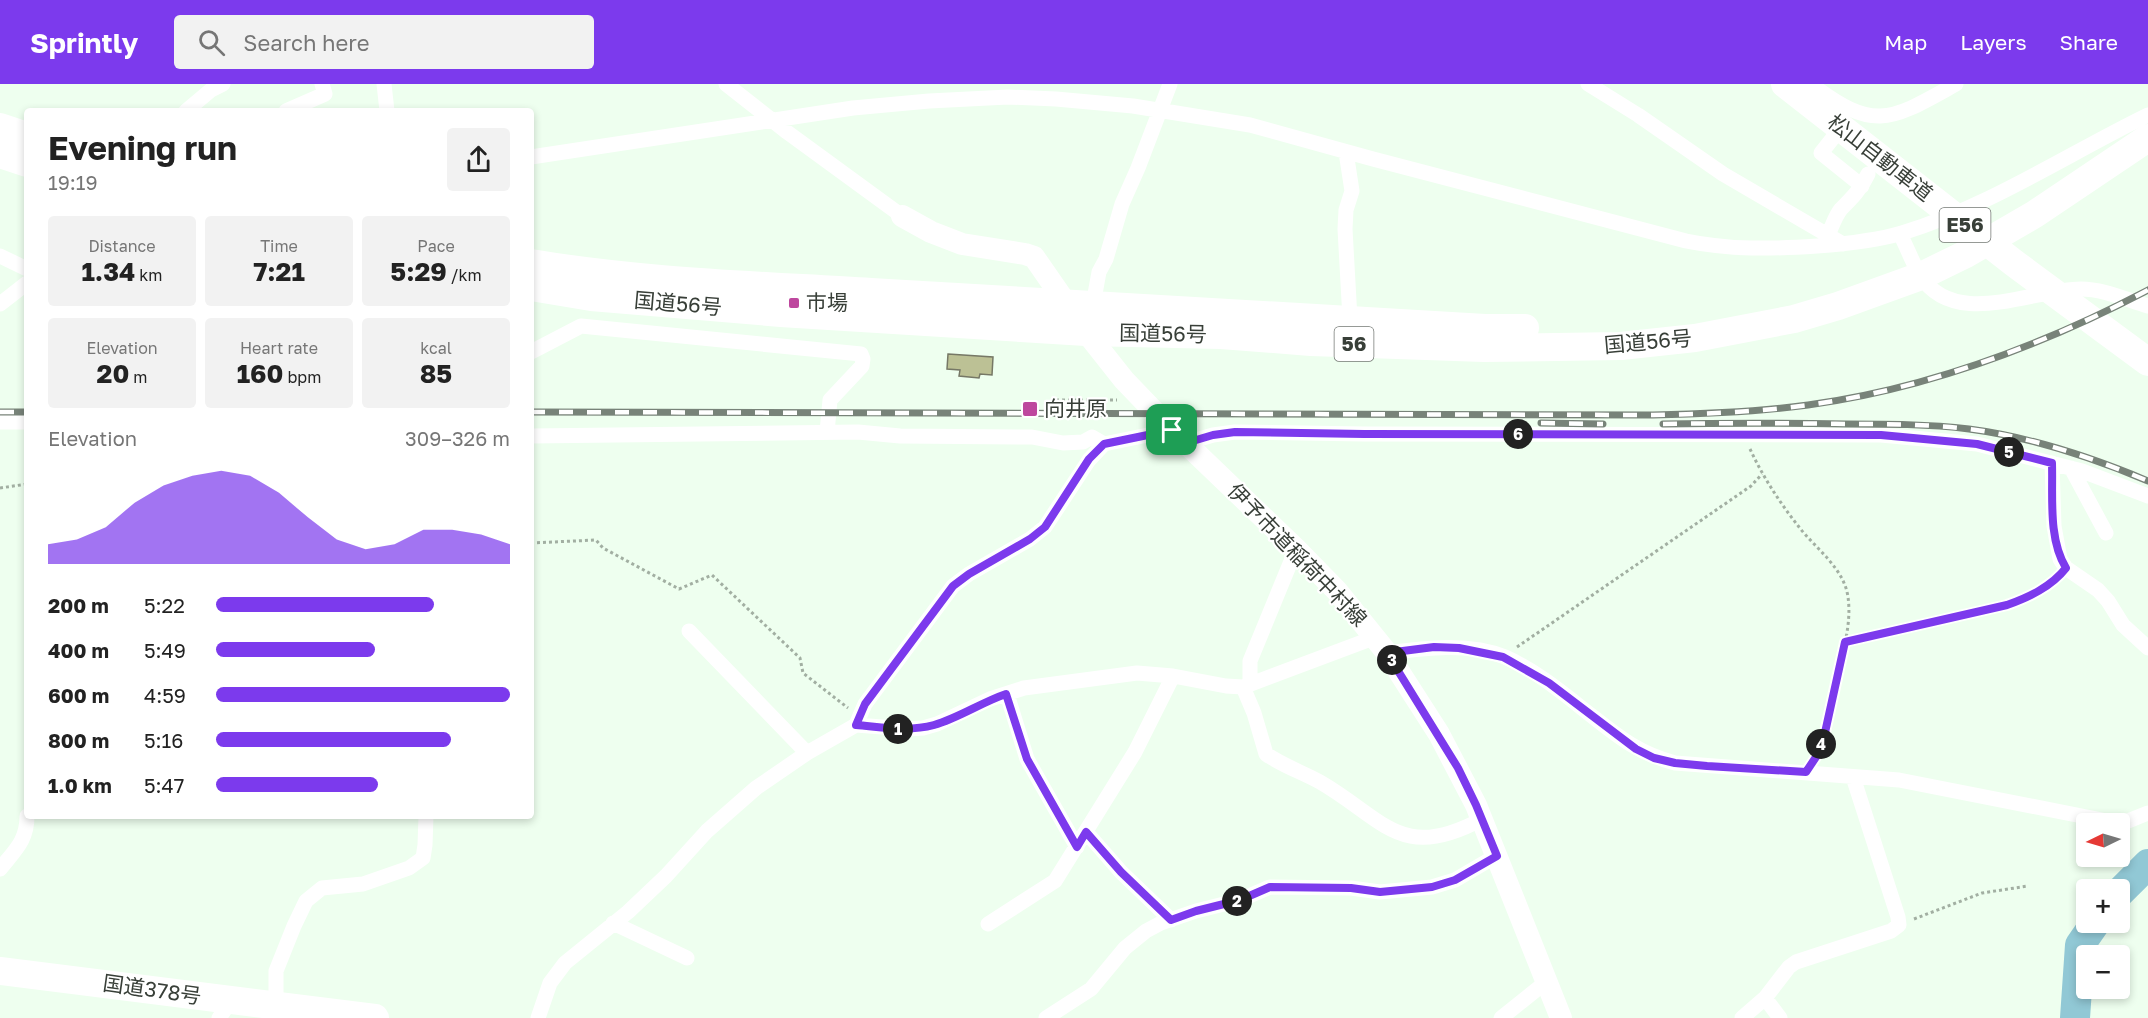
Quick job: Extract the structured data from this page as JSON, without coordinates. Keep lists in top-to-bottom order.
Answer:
{
  "streets": {
    "highway": [
      "松山自動車道",
      "E56",
      "国道56号",
      "56",
      "国道378号"
    ],
    "street": ["伊予市道稲荷中村線"]
  },
  "crossings": [
    ["国道56号", "伊予市道稲荷中村線"]
  ],
  "places": {
    "transit": ["市場", "向井原"]
  },
  "north": "left",
  "page": {
    "header": "Sprintly",
    "search": "Search here",
    "nav": ["Map", "Layers", "Share"],
    "heading": ["Evening run", "19:19"],
    "stats": [
      ["Distance", "1.34 km"],
      ["Time", "7:21"],
      ["Pace", "5:29 /km"],
      ["Elevation", "20 m"],
      ["Heart rate", "160 bpm"],
      ["kcal", "85"]
    ],
    "chart": ["Elevation", "309–326 m"],
    "pins": [
      "6",
      "5",
      "3",
      "1",
      "4",
      "2"
    ],
    "list": [
      {
        "name": "200 m",
        "note": "5:22"
      },
      {
        "name": "400 m",
        "note": "5:49"
      },
      {
        "name": "600 m",
        "note": "4:59"
      },
      {
        "name": "800 m",
        "note": "5:16"
      },
      {
        "name": "1.0 km",
        "note": "5:47"
      }
    ],
    "map_buttons": ["+", "−"]
  }
}
